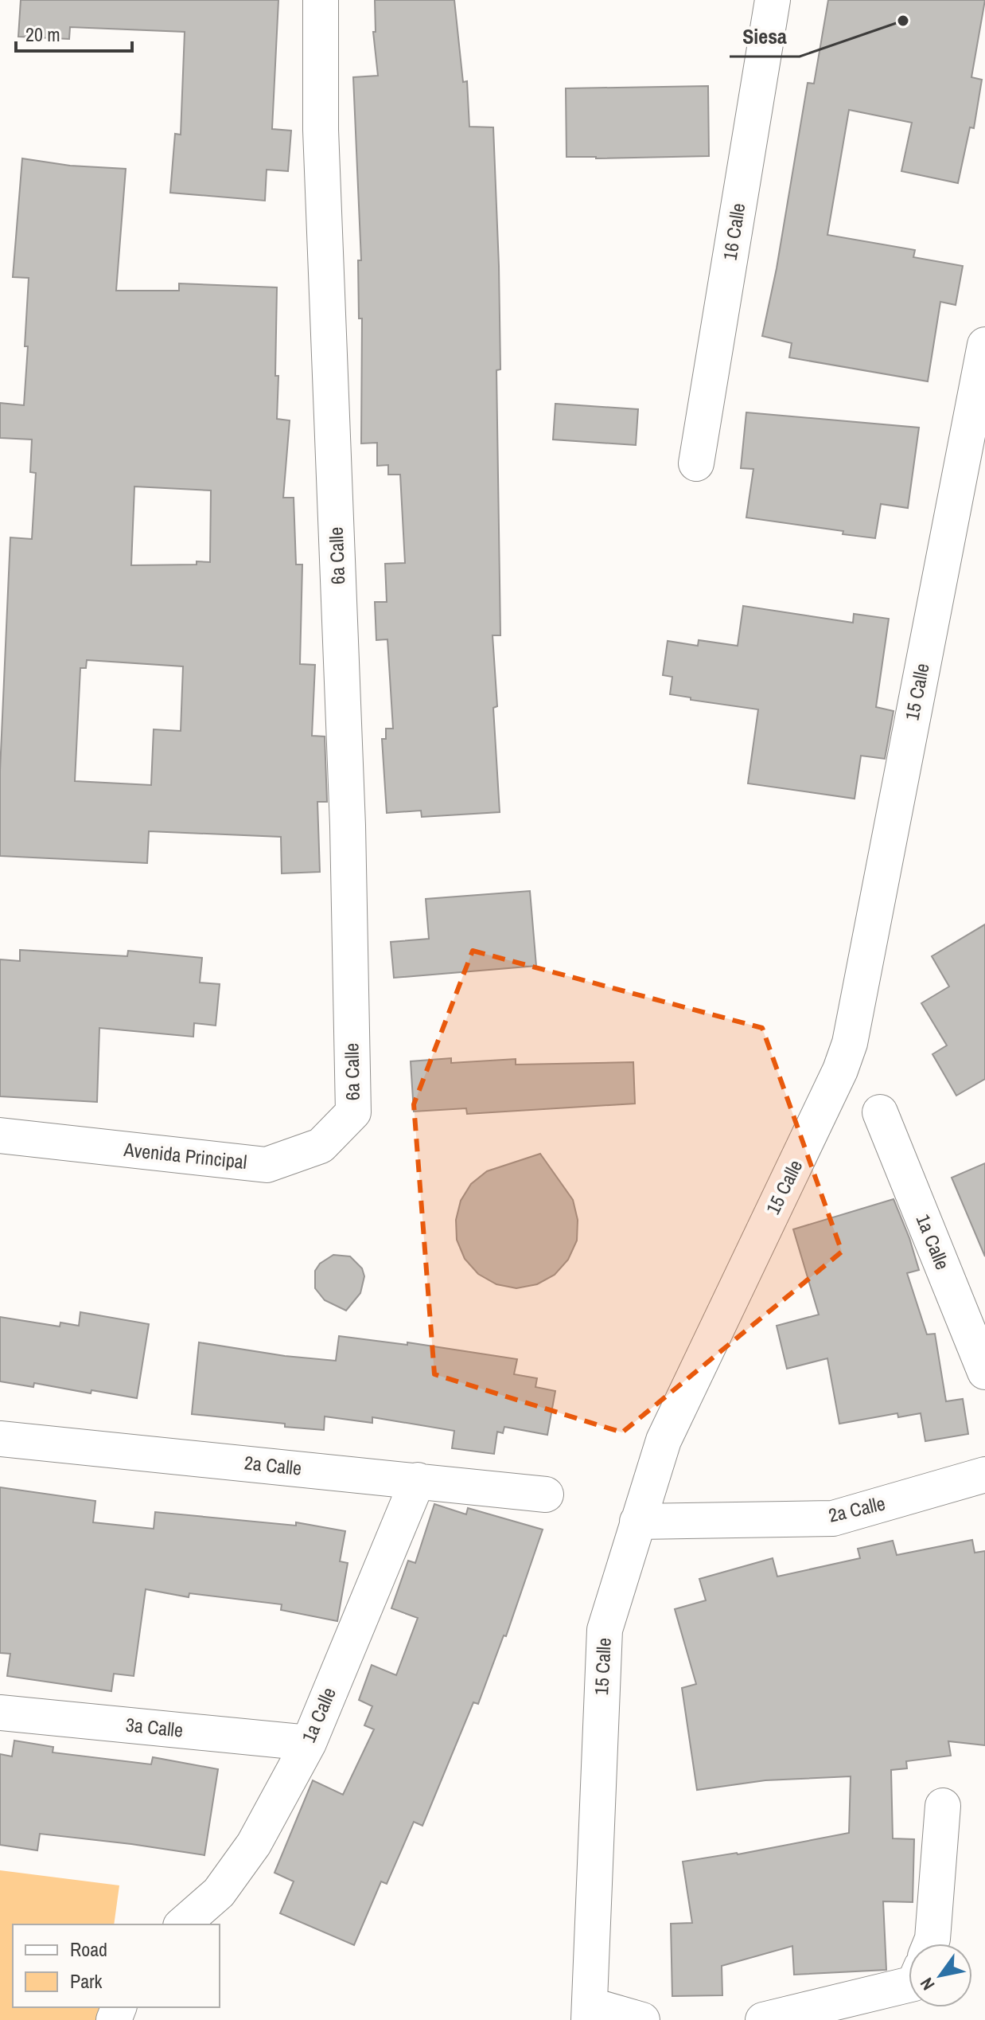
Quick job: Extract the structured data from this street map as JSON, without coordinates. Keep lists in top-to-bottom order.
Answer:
{
  "streets": {
    "street": [
      "16 Calle",
      "6a Calle",
      "15 Calle",
      "Avenida Principal",
      "1a Calle",
      "2a Calle",
      "3a Calle"
    ]
  },
  "crossings": [
    ["6a Calle", "Avenida Principal"],
    ["15 Calle", "2a Calle"],
    ["1a Calle", "2a Calle"],
    ["1a Calle", "3a Calle"]
  ],
  "places": ["Siesa"],
  "legend": ["Road", "Park"],
  "scale_bar": "20 m",
  "north": "bottom left"
}
